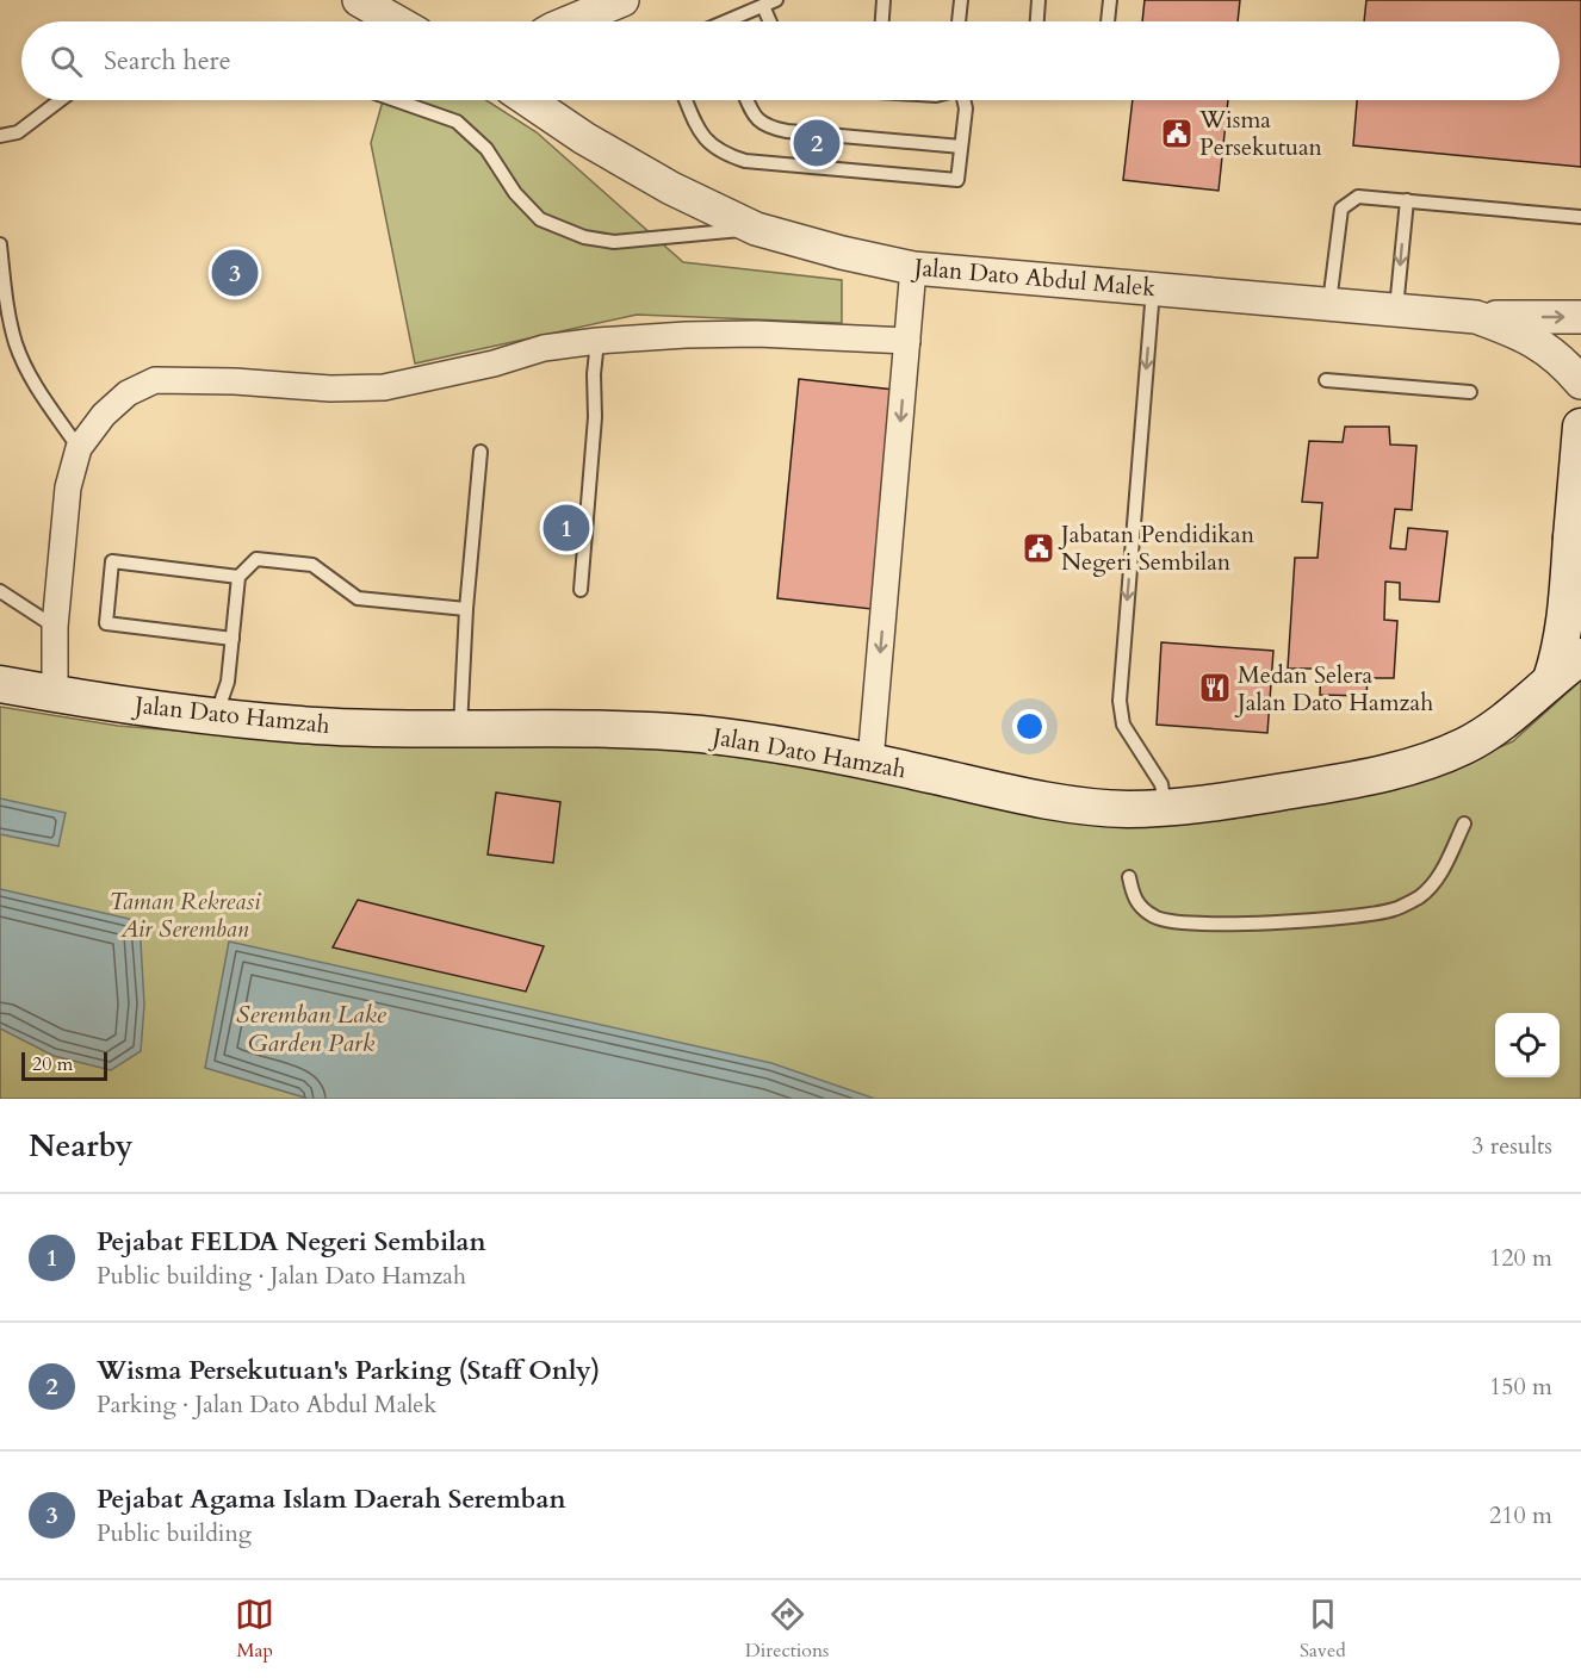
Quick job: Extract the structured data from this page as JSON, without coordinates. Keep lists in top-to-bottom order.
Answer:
{
  "streets": {
    "main road": ["Jalan Dato Hamzah"],
    "street": ["Jalan Dato Abdul Malek"]
  },
  "water": ["Seremban Lake Garden Park"],
  "parks": ["Taman Rekreasi Air Seremban"],
  "places": {
    "public building": ["Wisma Persekutuan", "Jabatan Pendidikan Negeri Sembilan"],
    "restaurant": ["Medan Selera Jalan Dato Hamzah"]
  },
  "scale_bar": "20 m",
  "page": {
    "search": "Search here",
    "pins": ["2", "3", "1"],
    "scale": "20 m",
    "heading": ["Nearby", "3 results"],
    "list": [
      {
        "mark": "1",
        "name": "Pejabat FELDA Negeri Sembilan",
        "note": "Public building · Jalan Dato Hamzah",
        "value": "120 m"
      },
      {
        "mark": "2",
        "name": "Wisma Persekutuan's Parking (Staff Only)",
        "note": "Parking · Jalan Dato Abdul Malek",
        "value": "150 m"
      },
      {
        "mark": "3",
        "name": "Pejabat Agama Islam Daerah Seremban",
        "note": "Public building",
        "value": "210 m"
      }
    ],
    "nav": ["Map", "Directions", "Saved"]
  }
}
